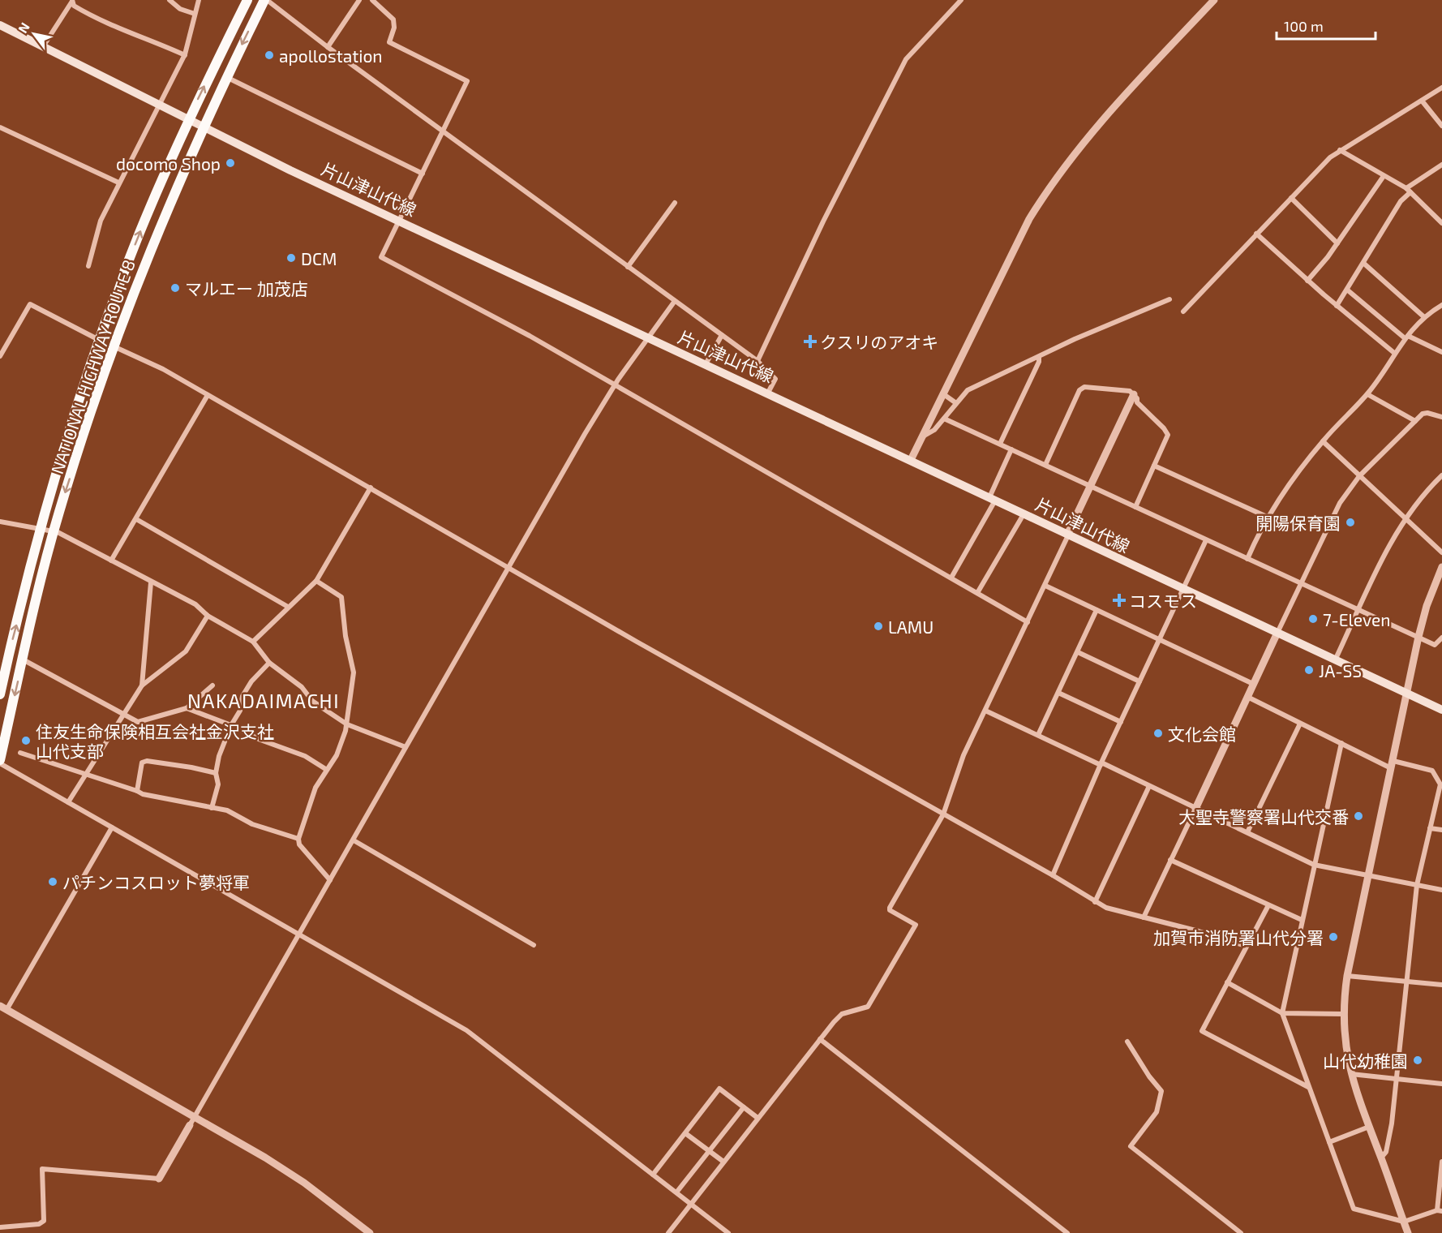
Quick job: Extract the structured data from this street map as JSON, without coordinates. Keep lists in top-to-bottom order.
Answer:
{
  "streets": {
    "highway": ["NATIONAL HIGHWAY ROUTE 8"],
    "main road": ["片山津山代線"]
  },
  "crossings": [
    ["片山津山代線", "NATIONAL HIGHWAY ROUTE 8"]
  ],
  "districts": ["NAKADAIMACHI"],
  "places": {
    "other": [
      "apollostation",
      "docomo Shop",
      "DCM",
      "マルエー 加茂店",
      "開陽保育園",
      "7-Eleven",
      "LAMU",
      "JA-SS",
      "文化会館",
      "住友生命保険相互会社金沢支社 山代支部",
      "大聖寺警察署山代交番",
      "パチンコスロット夢将軍",
      "加賀市消防署山代分署",
      "山代幼稚園"
    ],
    "health": ["クスリのアオキ", "コスモス"]
  },
  "scale_bar": "100 m",
  "north": "top left"
}
